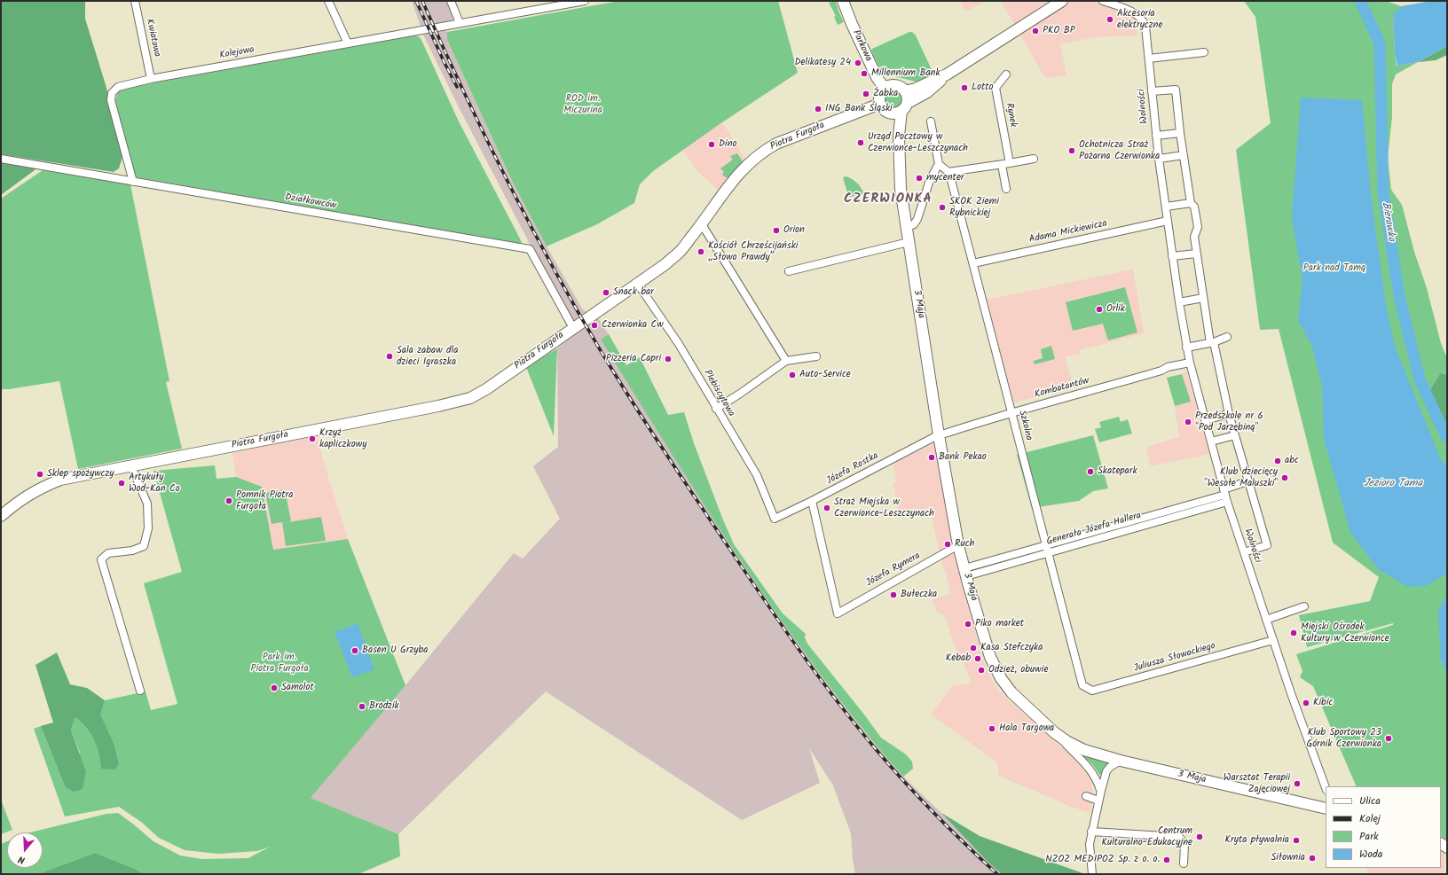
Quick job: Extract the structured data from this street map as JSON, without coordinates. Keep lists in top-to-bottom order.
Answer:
{
  "streets": {
    "main road": ["Parkowa", "Piotra Furgoła", "3 Maja"],
    "street": [
      "Kwiatowa",
      "Kolejowa",
      "Wolności",
      "Rynek",
      "Działkowców",
      "Adama Mickiewicza",
      "Kombatantów",
      "Plebiscytowa",
      "Szkolna",
      "Józefa Rostka",
      "Generała Józefa Hallera",
      "Józefa Rymera",
      "Juliusza Słowackiego"
    ]
  },
  "crossings": [
    ["Kwiatowa", "Kolejowa"],
    ["Parkowa", "Piotra Furgoła"],
    ["Parkowa", "3 Maja"],
    ["Kolejowa", "Działkowców"],
    ["Wolności", "Adama Mickiewicza"],
    ["Wolności", "Kombatantów"],
    ["Wolności", "Generała Józefa Hallera"],
    ["Wolności", "Juliusza Słowackiego"],
    ["Piotra Furgoła", "Działkowców"],
    ["Piotra Furgoła", "3 Maja"],
    ["Piotra Furgoła", "Plebiscytowa"],
    ["Adama Mickiewicza", "Szkolna"],
    ["3 Maja", "Kombatantów"],
    ["3 Maja", "Józefa Rostka"],
    ["3 Maja", "Generała Józefa Hallera"],
    ["3 Maja", "Józefa Rymera"],
    ["Kombatantów", "Szkolna"],
    ["Kombatantów", "Józefa Rostka"],
    ["Plebiscytowa", "Józefa Rostka"],
    ["Szkolna", "Generała Józefa Hallera"],
    ["Szkolna", "Juliusza Słowackiego"],
    ["Józefa Rostka", "Józefa Rymera"]
  ],
  "districts": ["CZERWIONKA"],
  "water": ["Bierawka", "Jezioro Tama"],
  "parks": ["ROD im. Miczurina", "Park nad Tamą", "Park im. Piotra Furgoła"],
  "places": [
    "Akcesoria elektryczne",
    "PKO BP",
    "Delikatesy 24",
    "Millennium Bank",
    "Lotto",
    "Żabka",
    "ING Bank Śląski",
    "Urząd Pocztowy w Czerwionce-Leszczynach",
    "Dino",
    "Ochotnicza Straż Pożarna Czerwionka",
    "mycenter",
    "SKOK Ziemi Rybnickiej",
    "Orion",
    "Kościół Chrześcijański „Słowo Prawdy”",
    "Snack bar",
    "Orlik",
    "Czerwionka Cw",
    "Sala zabaw dla dzieci Igraszka",
    "Pizzeria Capri",
    "Auto-Service",
    "Przedszkole nr 6 \"Pod Jarzębiną\"",
    "Krzyż kapliczkowy",
    "Bank Pekao",
    "abc",
    "Skatepark",
    "Sklep spożywczy",
    "Klub dziecięcy \"Wesołe Maluszki\"",
    "Artykuły Wod-Kan Co",
    "Pomnik Piotra Furgoła",
    "Straż Miejska w Czerwionce-Leszczynach",
    "Ruch",
    "Bułeczka",
    "Piko market",
    "Miejski Ośrodek Kultury w Czerwionce",
    "Kasa Stefczyka",
    "Basen U Grzyba",
    "Kebab",
    "Odzież, obuwie",
    "Samolot",
    "Kibic",
    "Brodzik",
    "Hala Targowa",
    "Klub Sportowy 23 Górnik Czerwionka",
    "Warsztat Terapii Zajęciowej",
    "Centrum Kulturalno-Edukacyjne",
    "Kryta pływalnia",
    "Siłownia",
    "NZOZ MEDIPOZ Sp. z o. o."
  ],
  "legend": [
    "Ulica",
    "Kolej",
    "Park",
    "Woda"
  ],
  "north": "bottom"
}
